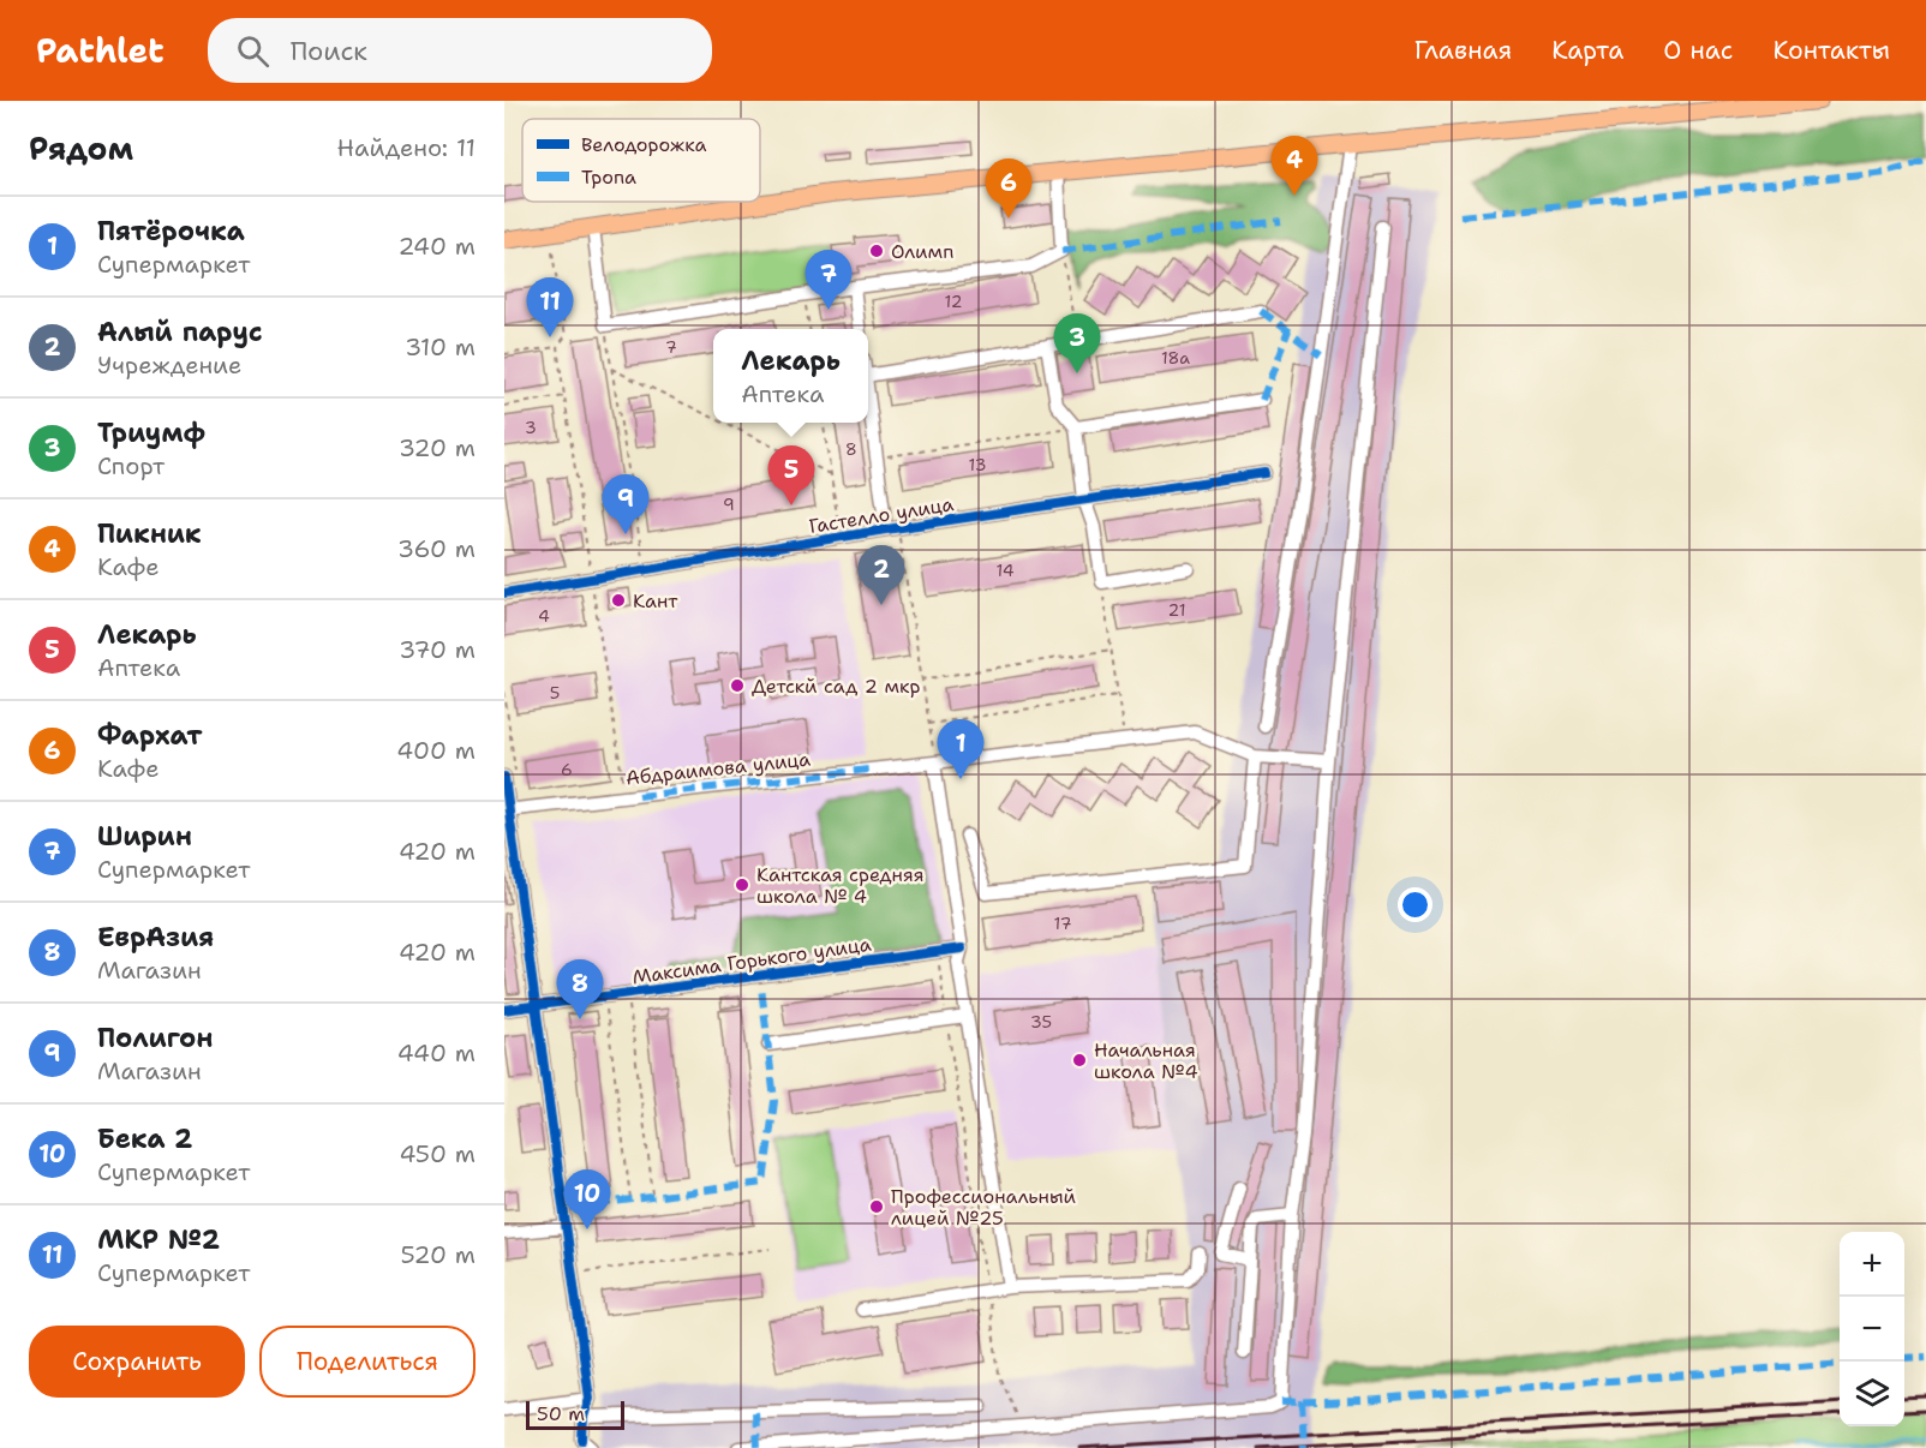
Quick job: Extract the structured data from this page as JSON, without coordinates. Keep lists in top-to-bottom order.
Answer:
{
  "streets": {
    "street": ["Гастелло улица", "Абдраимова улица", "Максима Горького улица"]
  },
  "places": [
    "Олимп",
    "Кант",
    "Детскй сад 2 мкр",
    "Кантская средняя школа № 4",
    "Начальная школа №4",
    "Профессиональный лицей №25"
  ],
  "house_numbers": [
    "12",
    "7",
    "18а",
    "3",
    "8",
    "13",
    "9",
    "14",
    "21",
    "4",
    "5",
    "6",
    "17",
    "35"
  ],
  "legend": ["Велодорожка", "Тропа"],
  "scale_bar": "50 m",
  "page": {
    "header": "Pathlet",
    "search": "Поиск",
    "nav": [
      "Главная",
      "Карта",
      "О нас",
      "Контакты"
    ],
    "heading": ["Рядом", "Найдено: 11"],
    "pins": [
      "4",
      "6",
      "7",
      "11",
      "3",
      "5",
      "9",
      "2",
      "1",
      "8",
      "10"
    ],
    "list": [
      {
        "mark": "1",
        "name": "Пятёрочка",
        "note": "Супермаркет",
        "value": "240 m"
      },
      {
        "mark": "2",
        "name": "Алый парус",
        "note": "Учреждение",
        "value": "310 m"
      },
      {
        "mark": "3",
        "name": "Триумф",
        "note": "Спорт",
        "value": "320 m"
      },
      {
        "mark": "4",
        "name": "Пикник",
        "note": "Кафе",
        "value": "360 m"
      },
      {
        "mark": "5",
        "name": "Лекарь",
        "note": "Аптека",
        "value": "370 m"
      },
      {
        "mark": "6",
        "name": "Фархат",
        "note": "Кафе",
        "value": "400 m"
      },
      {
        "mark": "7",
        "name": "Ширин",
        "note": "Супермаркет",
        "value": "420 m"
      },
      {
        "mark": "8",
        "name": "ЕврАзия",
        "note": "Магазин",
        "value": "420 m"
      },
      {
        "mark": "9",
        "name": "Полигон",
        "note": "Магазин",
        "value": "440 m"
      },
      {
        "mark": "10",
        "name": "Бека 2",
        "note": "Супермаркет",
        "value": "450 m"
      },
      {
        "mark": "11",
        "name": "МКР №2",
        "note": "Супермаркет",
        "value": "520 m"
      }
    ],
    "popup": ["Лекарь", "Аптека"],
    "map_buttons": ["+", "−"],
    "buttons": ["Сохранить", "Поделиться"],
    "scale": "50 m"
  }
}
